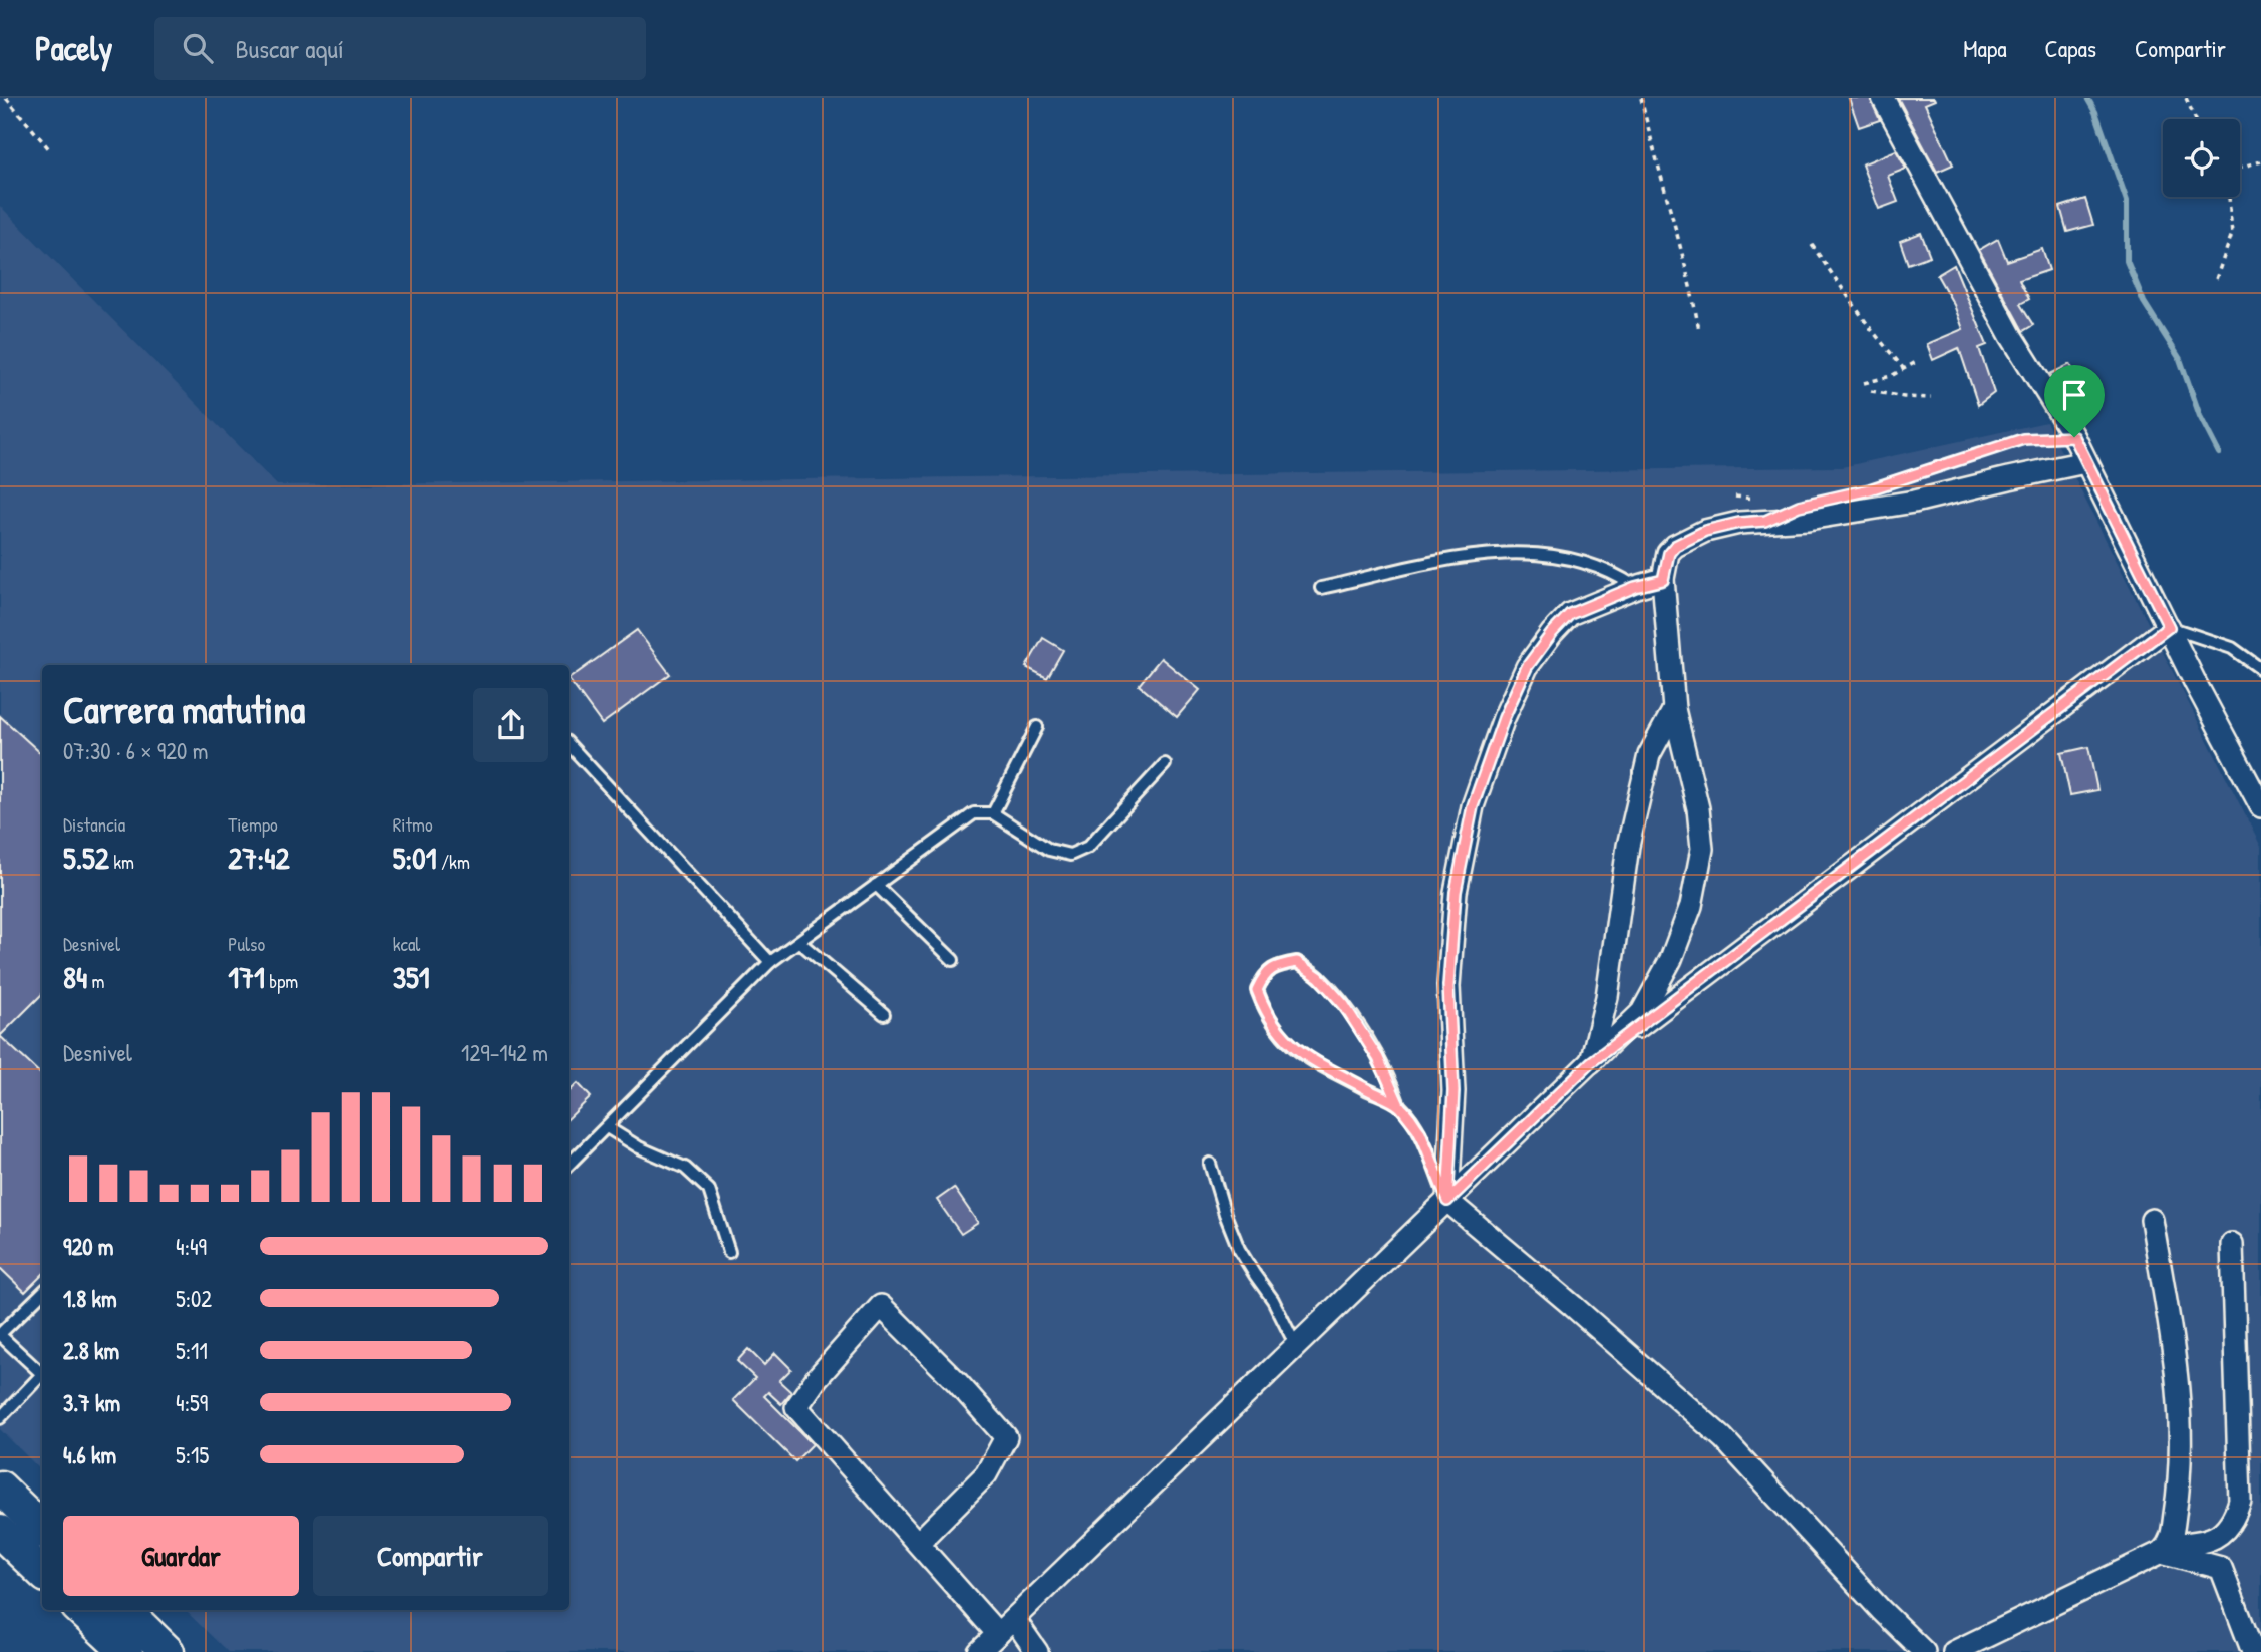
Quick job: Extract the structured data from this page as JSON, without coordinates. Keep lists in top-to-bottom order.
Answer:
{
  "page": {
    "header": "Pacely",
    "search": "Buscar aquí",
    "nav": ["Mapa", "Capas", "Compartir"],
    "heading": ["Carrera matutina", "07:30 · 6 × 920 m"],
    "stats": [
      ["Distancia", "5.52 km"],
      ["Tiempo", "27:42"],
      ["Ritmo", "5:01 /km"],
      ["Desnivel", "84 m"],
      ["Pulso", "171 bpm"],
      ["kcal", "351"]
    ],
    "chart": ["Desnivel", "129–142 m"],
    "list": [
      {
        "name": "920 m",
        "note": "4:49"
      },
      {
        "name": "1.8 km",
        "note": "5:02"
      },
      {
        "name": "2.8 km",
        "note": "5:11"
      },
      {
        "name": "3.7 km",
        "note": "4:59"
      },
      {
        "name": "4.6 km",
        "note": "5:15"
      }
    ],
    "buttons": ["Guardar", "Compartir"]
  }
}
